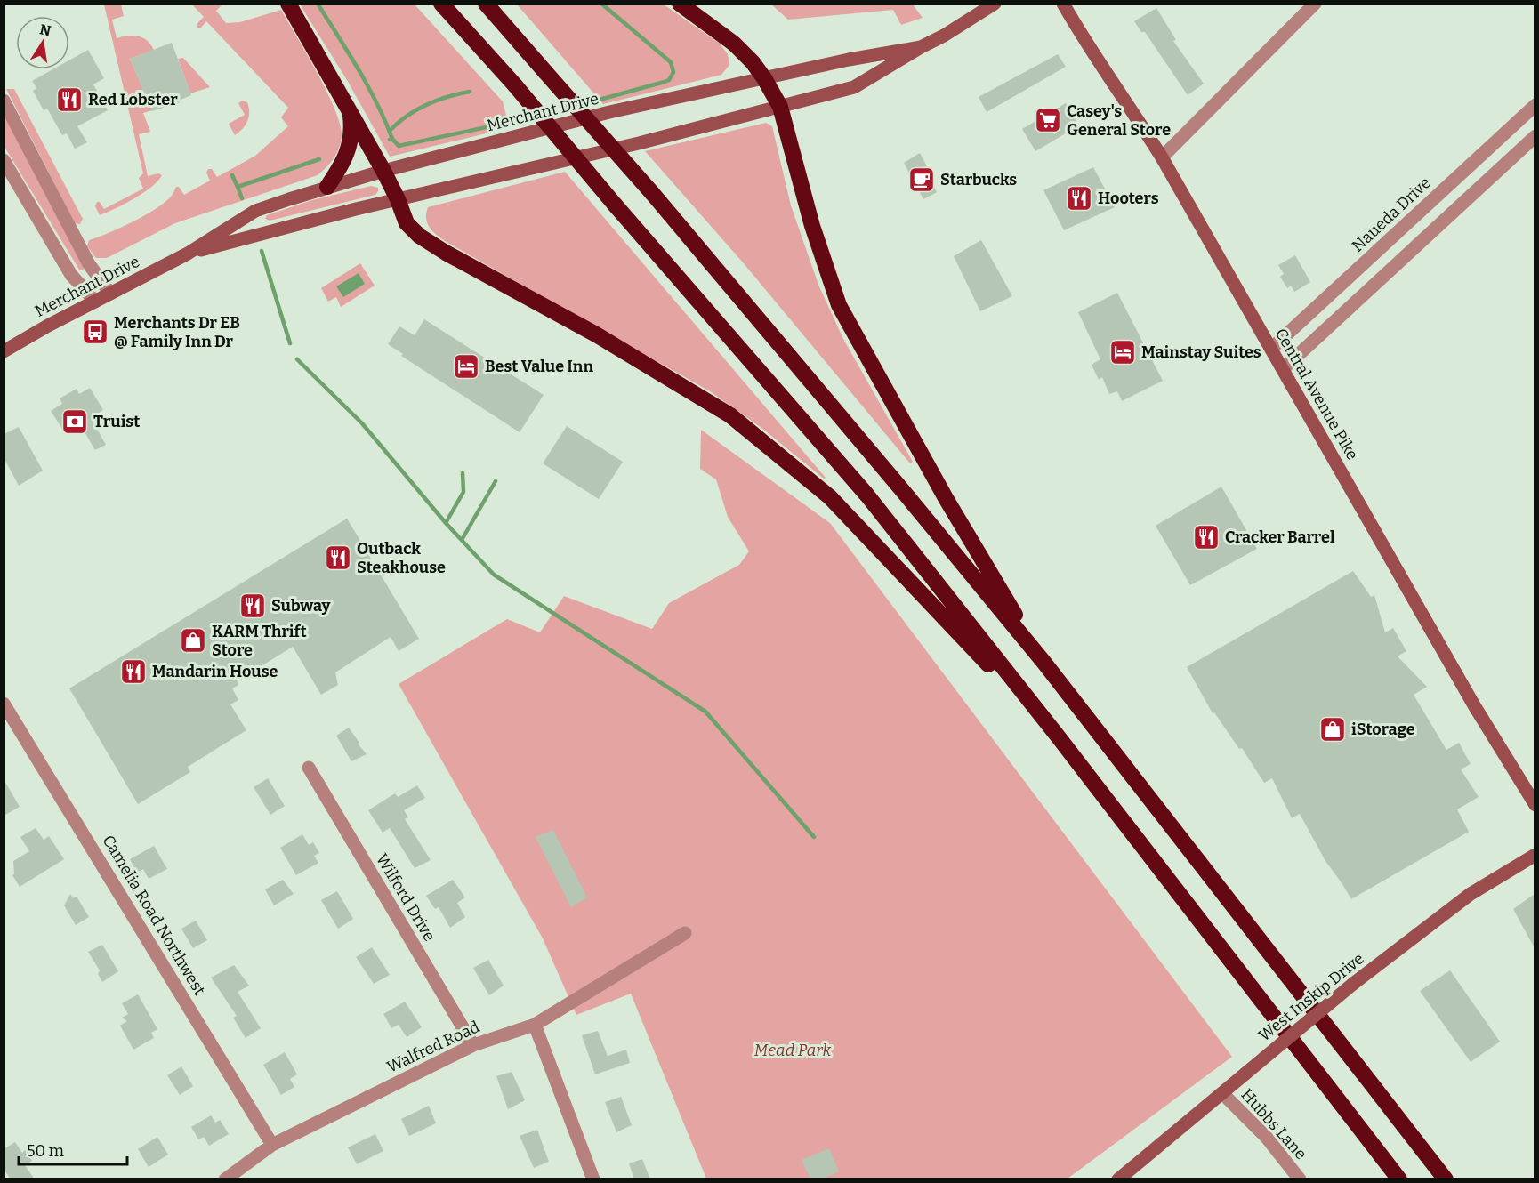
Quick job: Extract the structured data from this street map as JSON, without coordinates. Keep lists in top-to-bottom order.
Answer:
{
  "streets": {
    "main road": ["Merchant Drive", "Central Avenue Pike", "West Inskip Drive"],
    "street": [
      "Naueda Drive",
      "Wilford Drive",
      "Camelia Road Northwest",
      "Walfred Road",
      "Hubbs Lane"
    ]
  },
  "crossings": [
    ["Naueda Drive", "Central Avenue Pike"],
    ["Wilford Drive", "Walfred Road"],
    ["Camelia Road Northwest", "Walfred Road"],
    ["West Inskip Drive", "Hubbs Lane"]
  ],
  "parks": ["Mead Park"],
  "places": {
    "restaurant": [
      "Red Lobster",
      "Hooters",
      "Cracker Barrel",
      "Outback Steakhouse",
      "Subway",
      "Mandarin House"
    ],
    "supermarket": ["Casey's General Store"],
    "cafe": ["Starbucks"],
    "bus stop": ["Merchants Dr EB @ Family Inn Dr"],
    "hotel": ["Mainstay Suites", "Best Value Inn"],
    "bank": ["Truist"],
    "shop": ["KARM Thrift Store", "iStorage"]
  },
  "scale_bar": "50 m",
  "north": "top"
}
